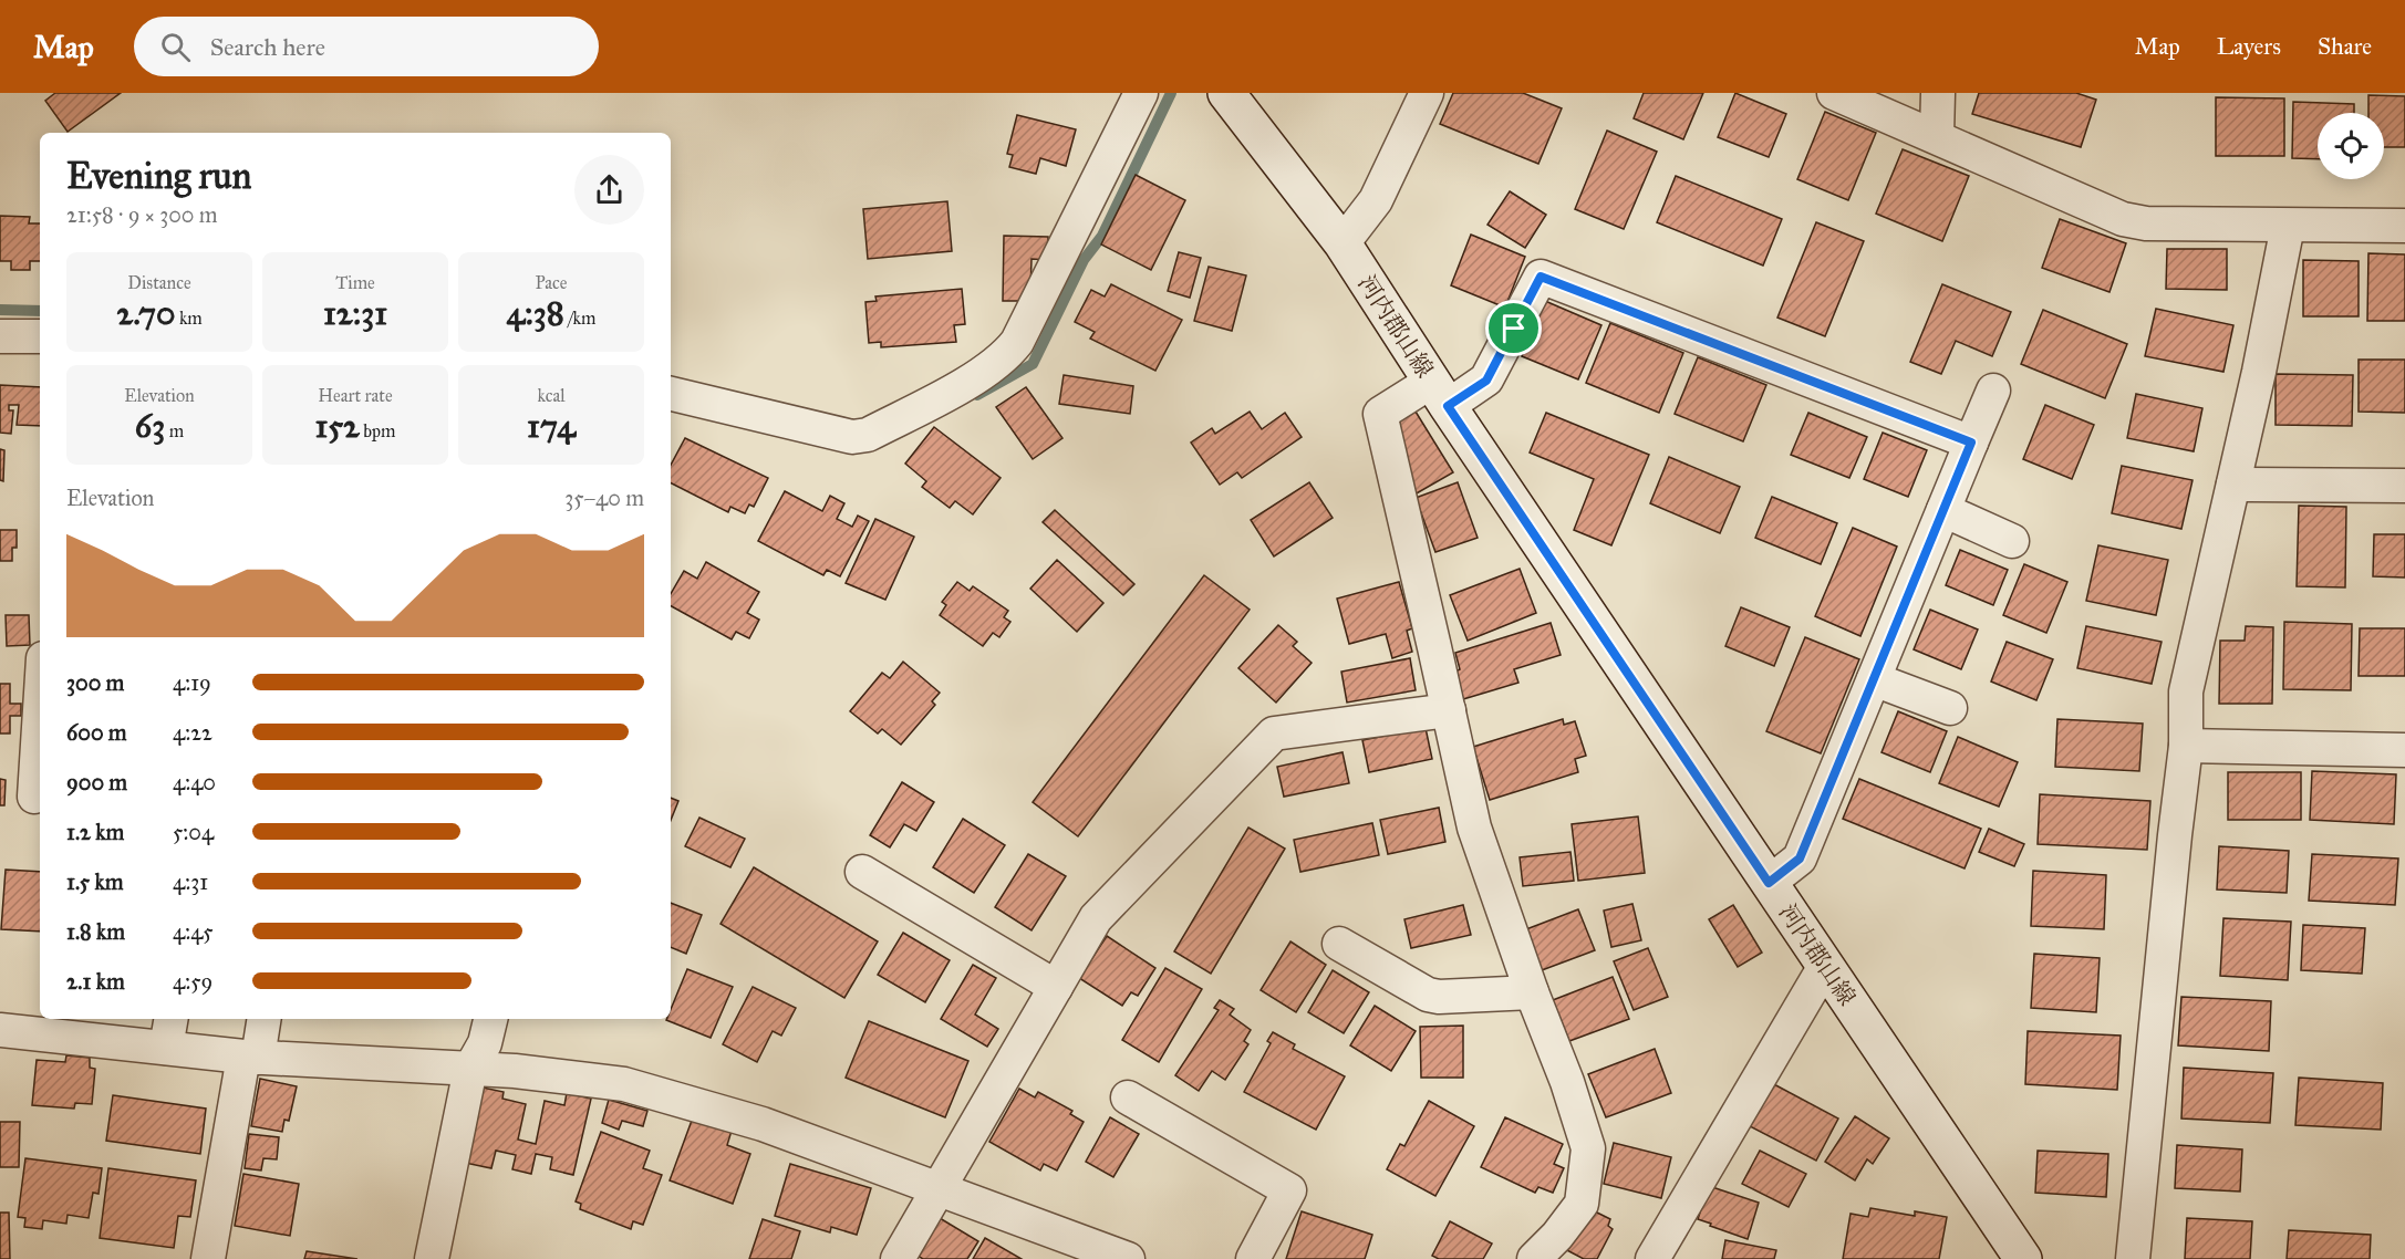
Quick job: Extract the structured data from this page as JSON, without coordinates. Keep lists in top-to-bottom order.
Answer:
{
  "streets": {
    "main road": ["河内郡山線"]
  },
  "page": {
    "header": "Map",
    "search": "Search here",
    "nav": ["Map", "Layers", "Share"],
    "heading": ["Evening run", "21:58 · 9 × 300 m"],
    "stats": [
      ["Distance", "2.70 km"],
      ["Time", "12:31"],
      ["Pace", "4:38 /km"],
      ["Elevation", "63 m"],
      ["Heart rate", "152 bpm"],
      ["kcal", "174"]
    ],
    "chart": ["Elevation", "35–40 m"],
    "list": [
      {
        "name": "300 m",
        "note": "4:19"
      },
      {
        "name": "600 m",
        "note": "4:22"
      },
      {
        "name": "900 m",
        "note": "4:40"
      },
      {
        "name": "1.2 km",
        "note": "5:04"
      },
      {
        "name": "1.5 km",
        "note": "4:31"
      },
      {
        "name": "1.8 km",
        "note": "4:45"
      },
      {
        "name": "2.1 km",
        "note": "4:59"
      }
    ]
  }
}
